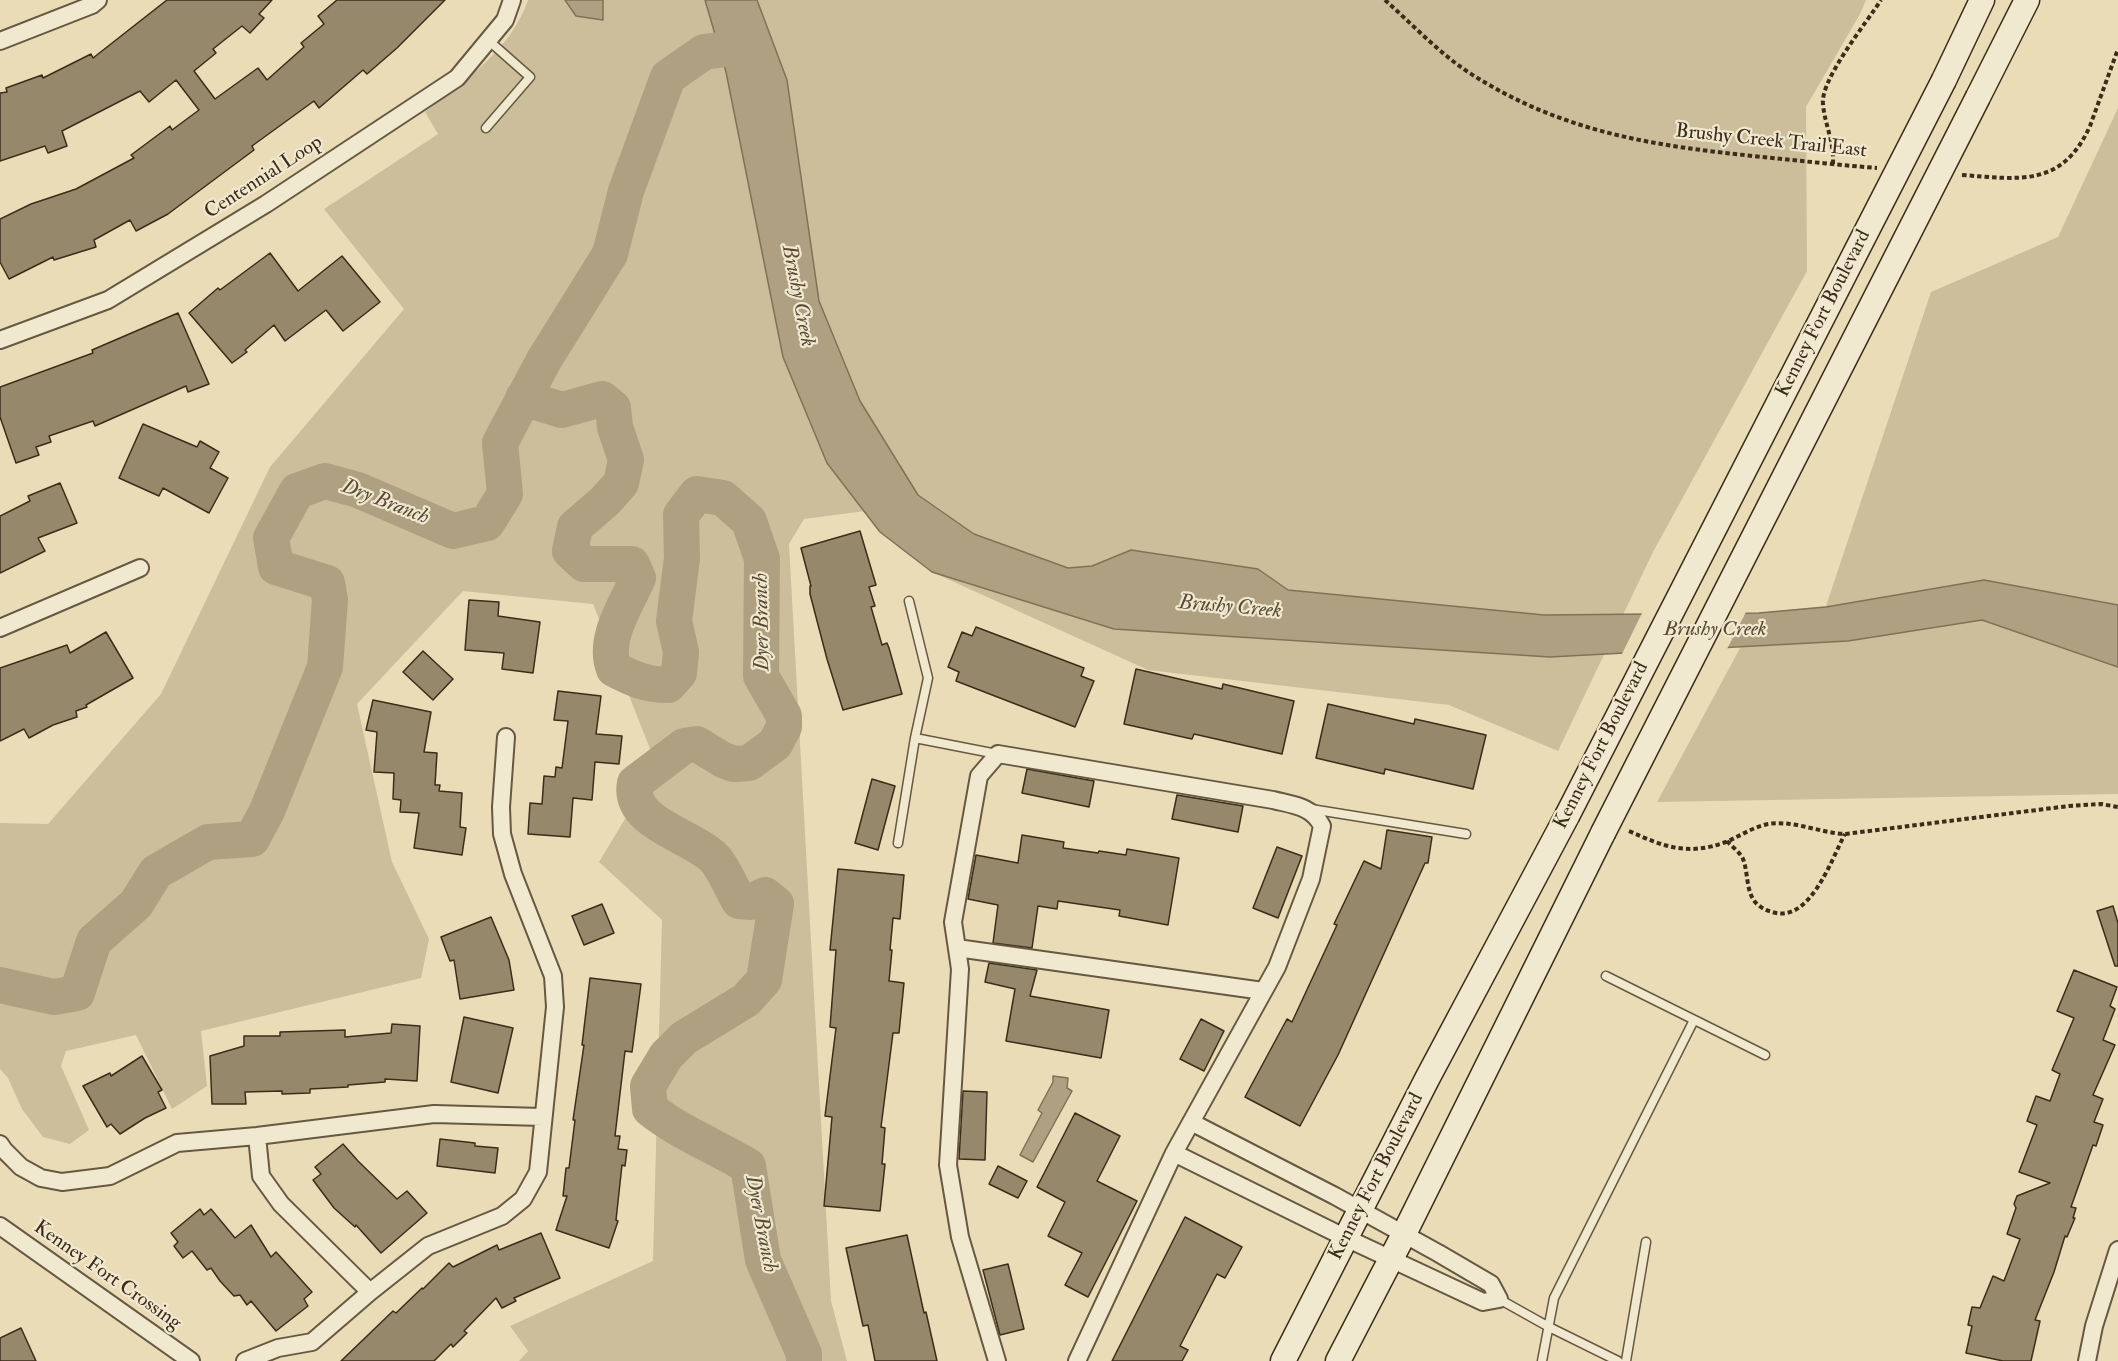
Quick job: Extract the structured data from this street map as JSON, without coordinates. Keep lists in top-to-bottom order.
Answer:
{
  "streets": {
    "main road": ["Kenney Fort Boulevard"],
    "street": ["Centennial Loop", "Kenney Fort Crossing"],
    "path": ["Brushy Creek Trail East"]
  },
  "water": ["Brushy Creek", "Dry Branch", "Dyer Branch"]
}
